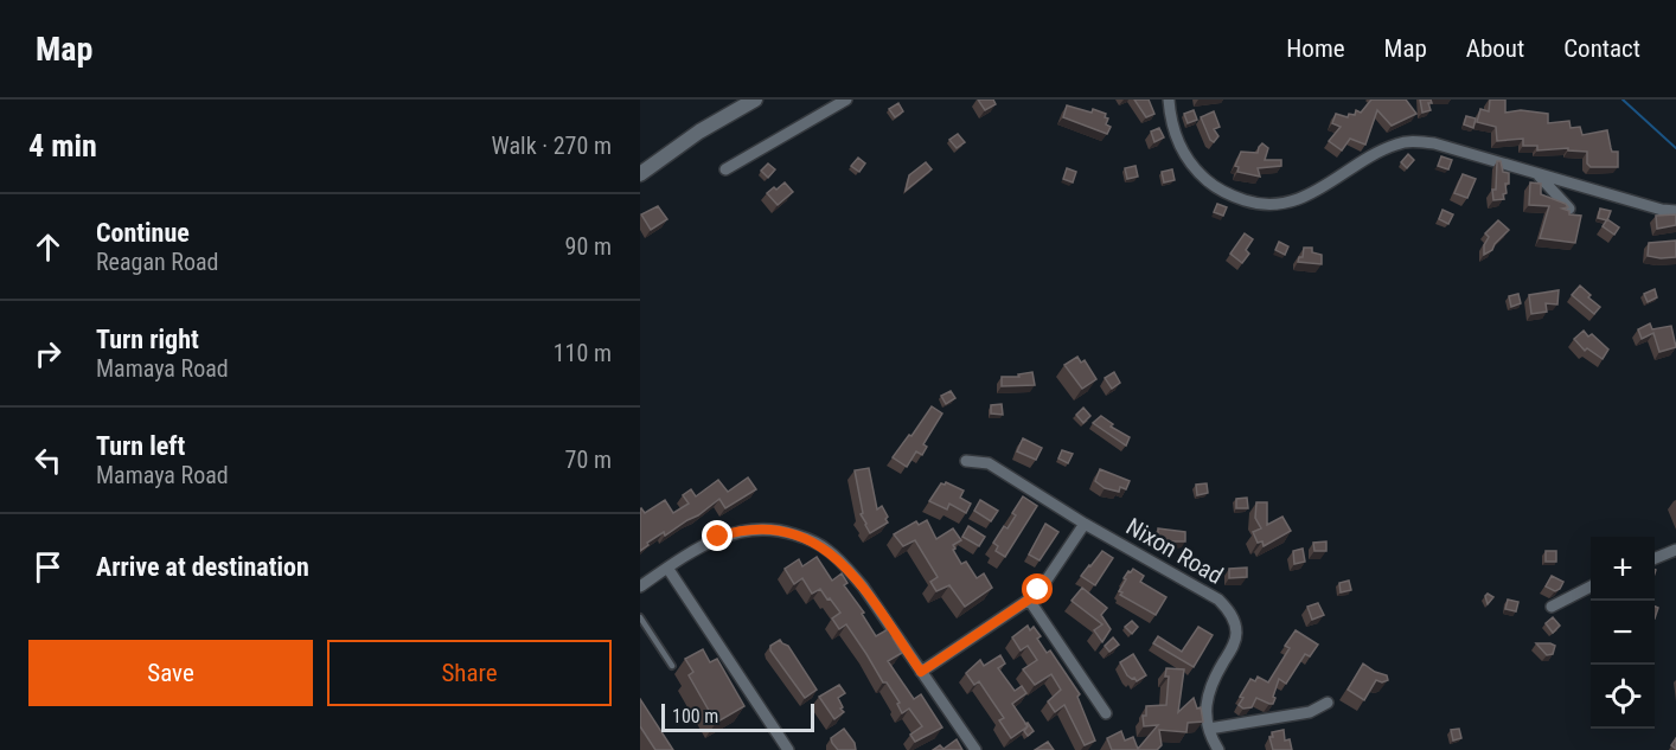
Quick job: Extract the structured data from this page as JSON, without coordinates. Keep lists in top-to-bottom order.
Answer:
{
  "streets": {
    "street": ["Nixon Road"]
  },
  "scale_bar": "100 m",
  "page": {
    "header": "Map",
    "nav": [
      "Home",
      "Map",
      "About",
      "Contact"
    ],
    "heading": ["4 min", "Walk · 270 m"],
    "list": [
      ["Continue", "Reagan Road", "90 m"],
      ["Turn right", "Mamaya Road", "110 m"],
      ["Turn left", "Mamaya Road", "70 m"],
      "Arrive at destination"
    ],
    "map_buttons": ["+", "−"],
    "buttons": ["Save", "Share"],
    "scale": "100 m"
  }
}
